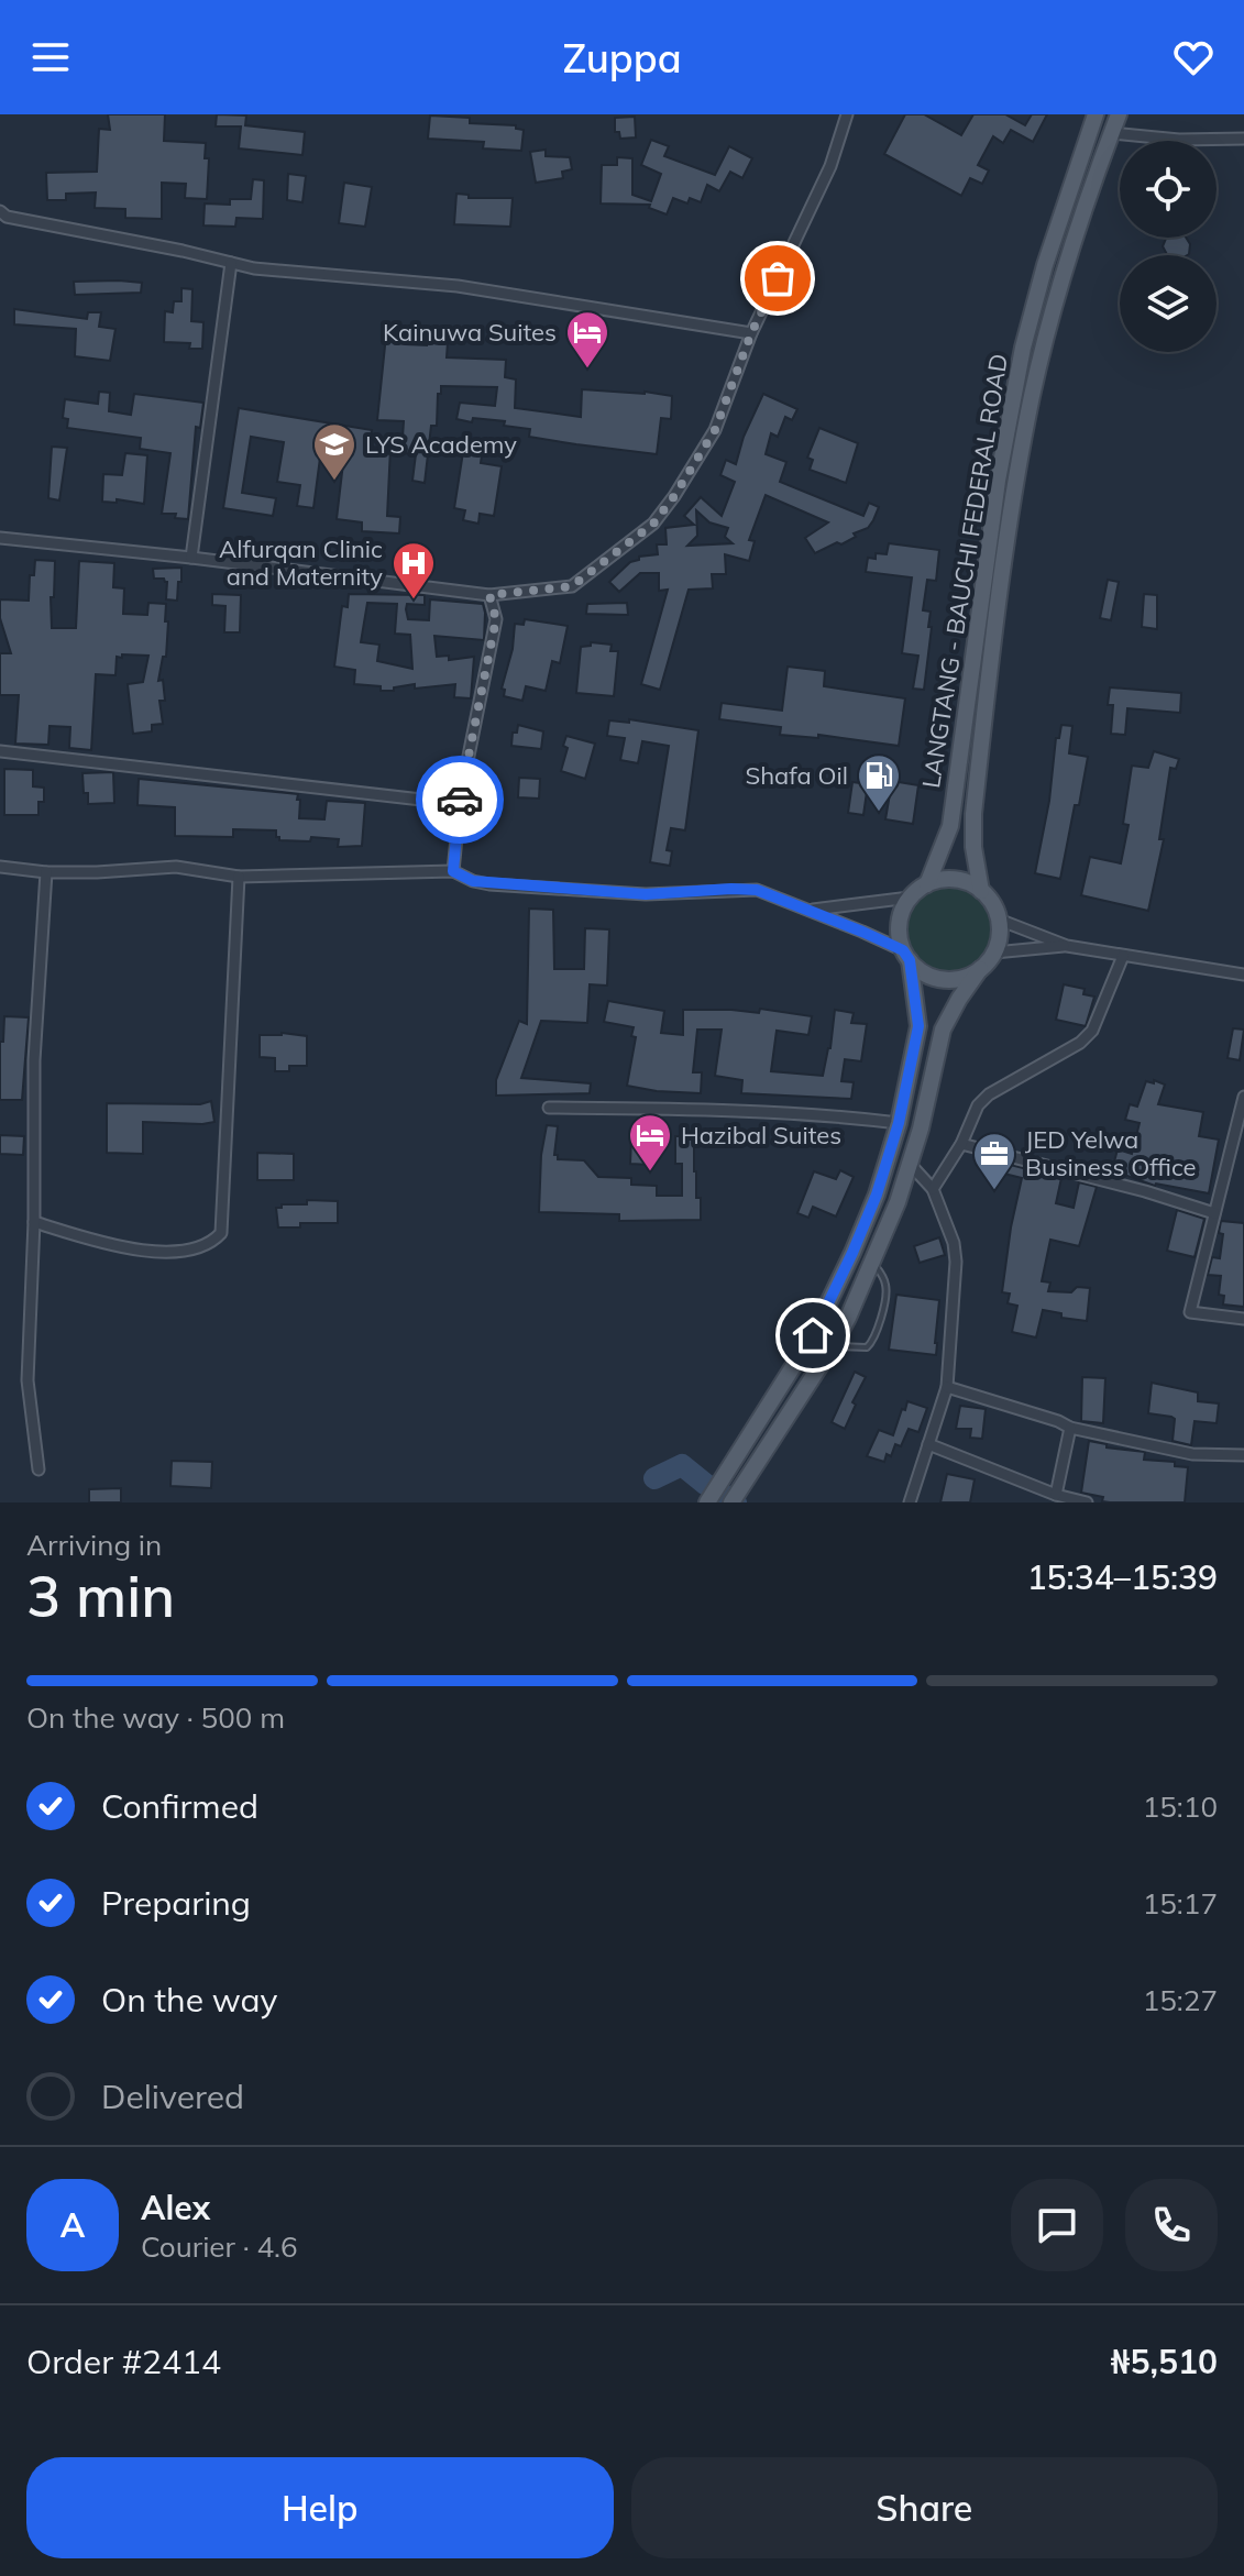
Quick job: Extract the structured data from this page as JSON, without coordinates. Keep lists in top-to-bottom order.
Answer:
{
  "streets": {
    "main road": ["LANGTANG - BAUCHI FEDERAL ROAD"]
  },
  "places": {
    "hotel": ["Kainuwa Suites", "Hazibal Suites"],
    "school or university": ["LYS Academy"],
    "hospital": ["Alfurqan Clinic and Maternity"],
    "fuel station": ["Shafa Oil"],
    "office": ["JED Yelwa Business Office"]
  },
  "page": {
    "header": "Zuppa",
    "heading": ["3 min", "Arriving in", "15:34–15:39"],
    "panel": [
      "Alex",
      "Courier · 4.6",
      "Order #2414",
      "₦5,510"
    ],
    "bar": "On the way · 500 m",
    "list": [
      ["Confirmed", "15:10"],
      ["Preparing", "15:17"],
      ["On the way", "15:27"],
      "Delivered"
    ],
    "round": "A",
    "buttons": ["Help", "Share"]
  }
}
